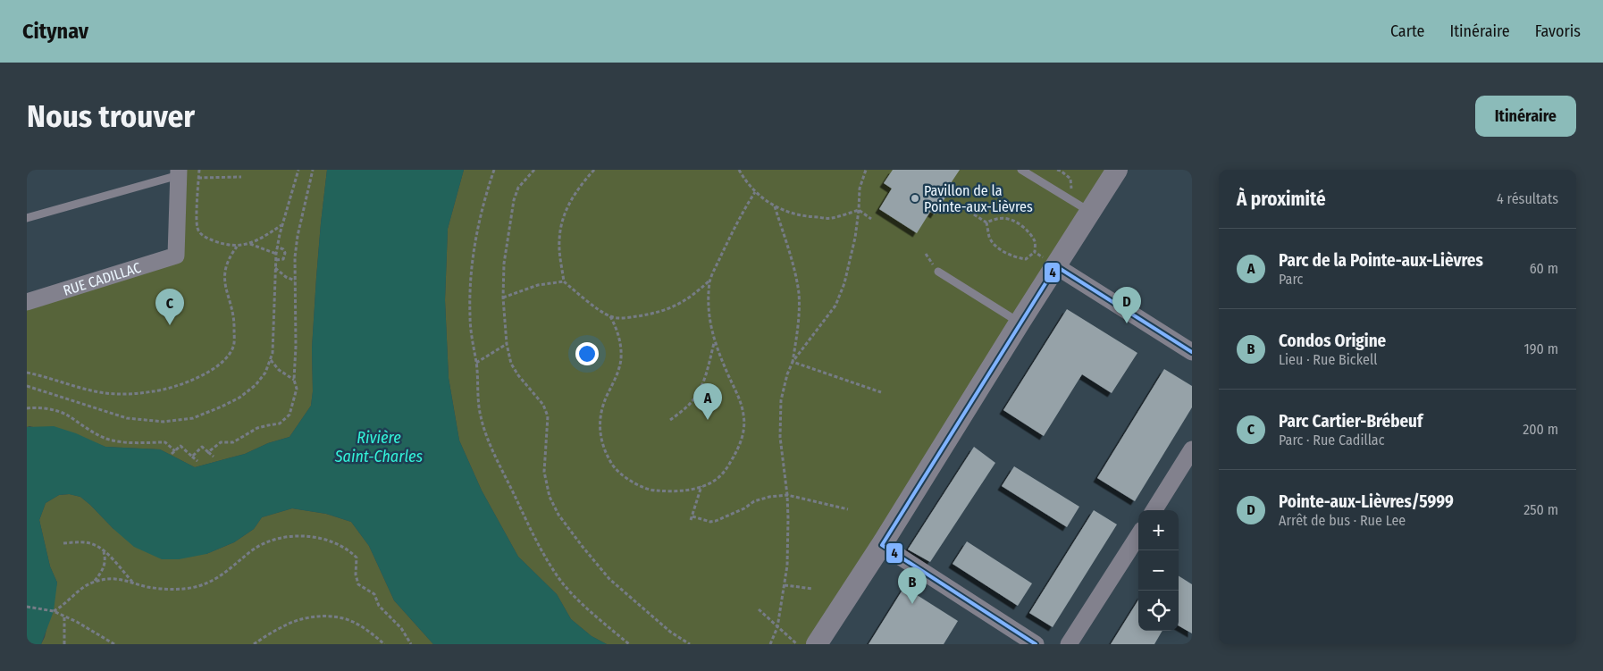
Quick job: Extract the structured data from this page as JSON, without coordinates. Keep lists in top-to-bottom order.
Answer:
{
  "streets": {
    "street": ["RUE CADILLAC"]
  },
  "water": ["Rivière Saint-Charles"],
  "places": ["Pavillon de la Pointe-aux-Lièvres"],
  "lines": ["transit line 4"],
  "page": {
    "header": "Citynav",
    "nav": ["Carte", "Itinéraire", "Favoris"],
    "buttons": "Itinéraire",
    "title": "Nous trouver",
    "heading": ["À proximité", "4 résultats"],
    "list": [
      {
        "mark": "A",
        "name": "Parc de la Pointe-aux-Lièvres",
        "note": "Parc",
        "value": "60 m"
      },
      {
        "mark": "B",
        "name": "Condos Origine",
        "note": "Lieu · Rue Bickell",
        "value": "190 m"
      },
      {
        "mark": "C",
        "name": "Parc Cartier-Brébeuf",
        "note": "Parc · Rue Cadillac",
        "value": "200 m"
      },
      {
        "mark": "D",
        "name": "Pointe-aux-Lièvres/5999",
        "note": "Arrêt de bus · Rue Lee",
        "value": "250 m"
      }
    ],
    "pins": [
      "D",
      "C",
      "A",
      "B"
    ],
    "map_buttons": ["+", "−"]
  }
}
